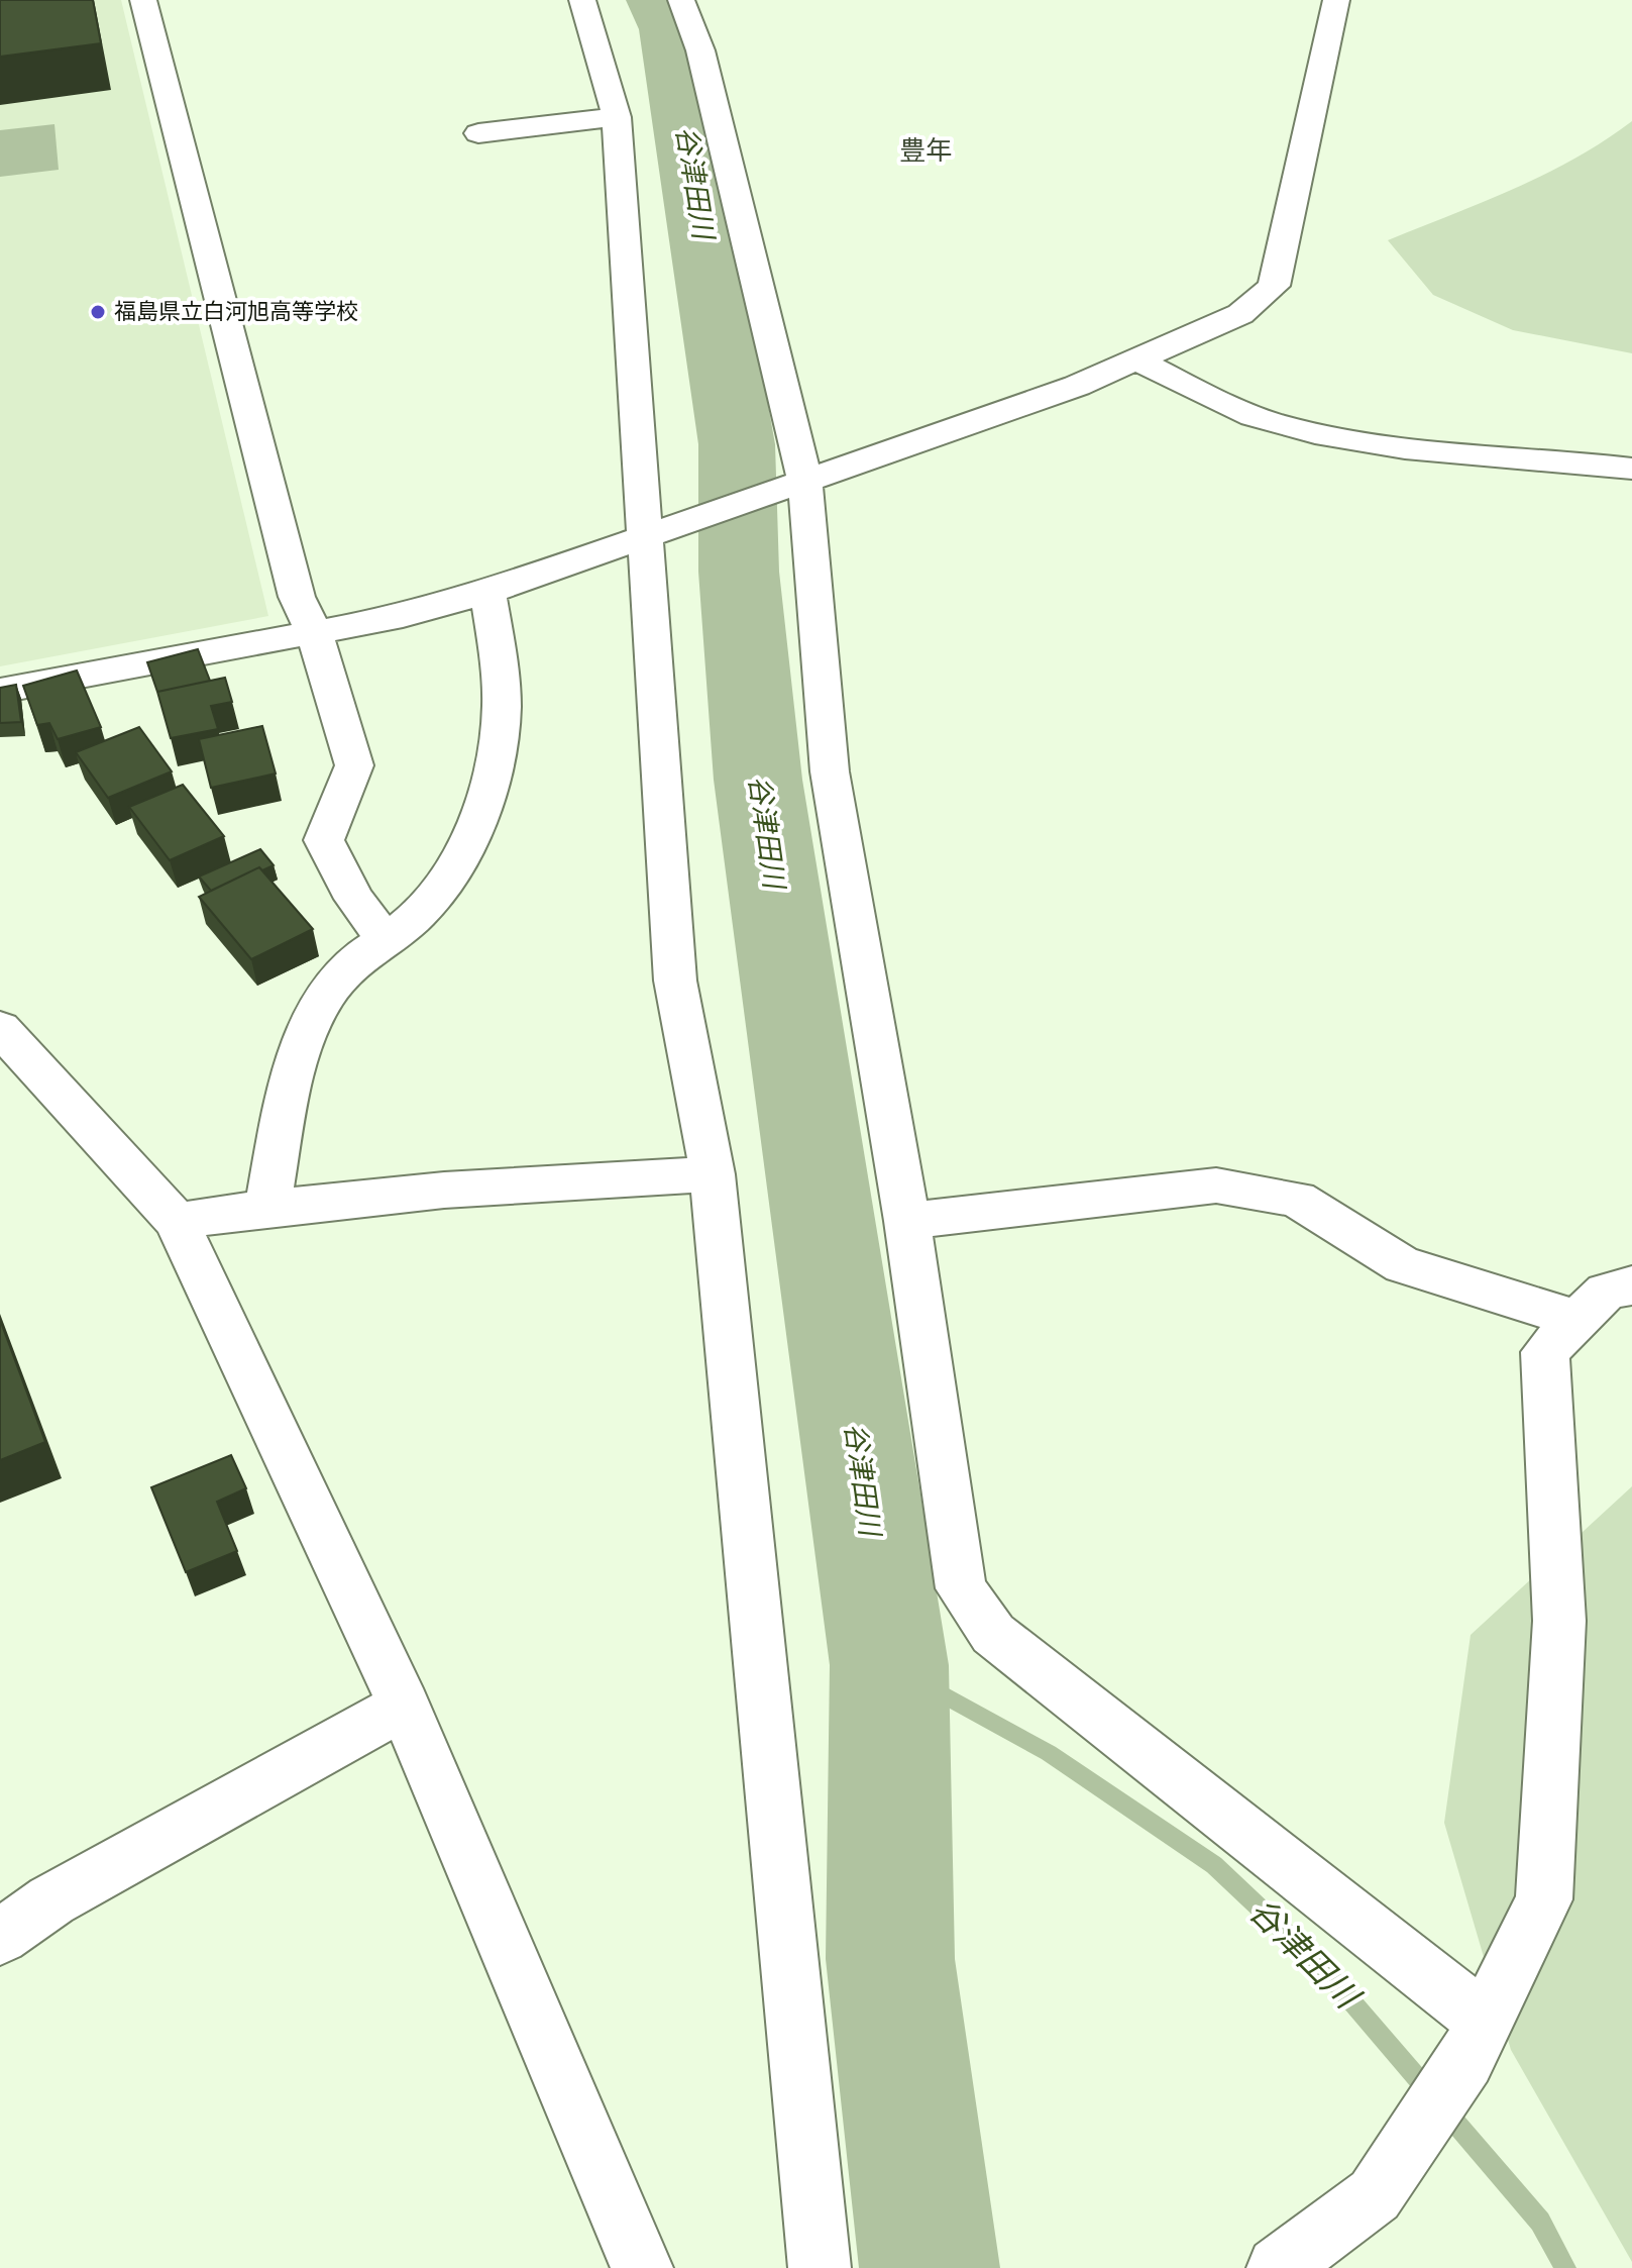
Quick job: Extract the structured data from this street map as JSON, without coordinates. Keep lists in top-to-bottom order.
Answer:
{
  "districts": ["豊年"],
  "water": ["谷津田川"],
  "places": ["福島県立白河旭高等学校"]
}
